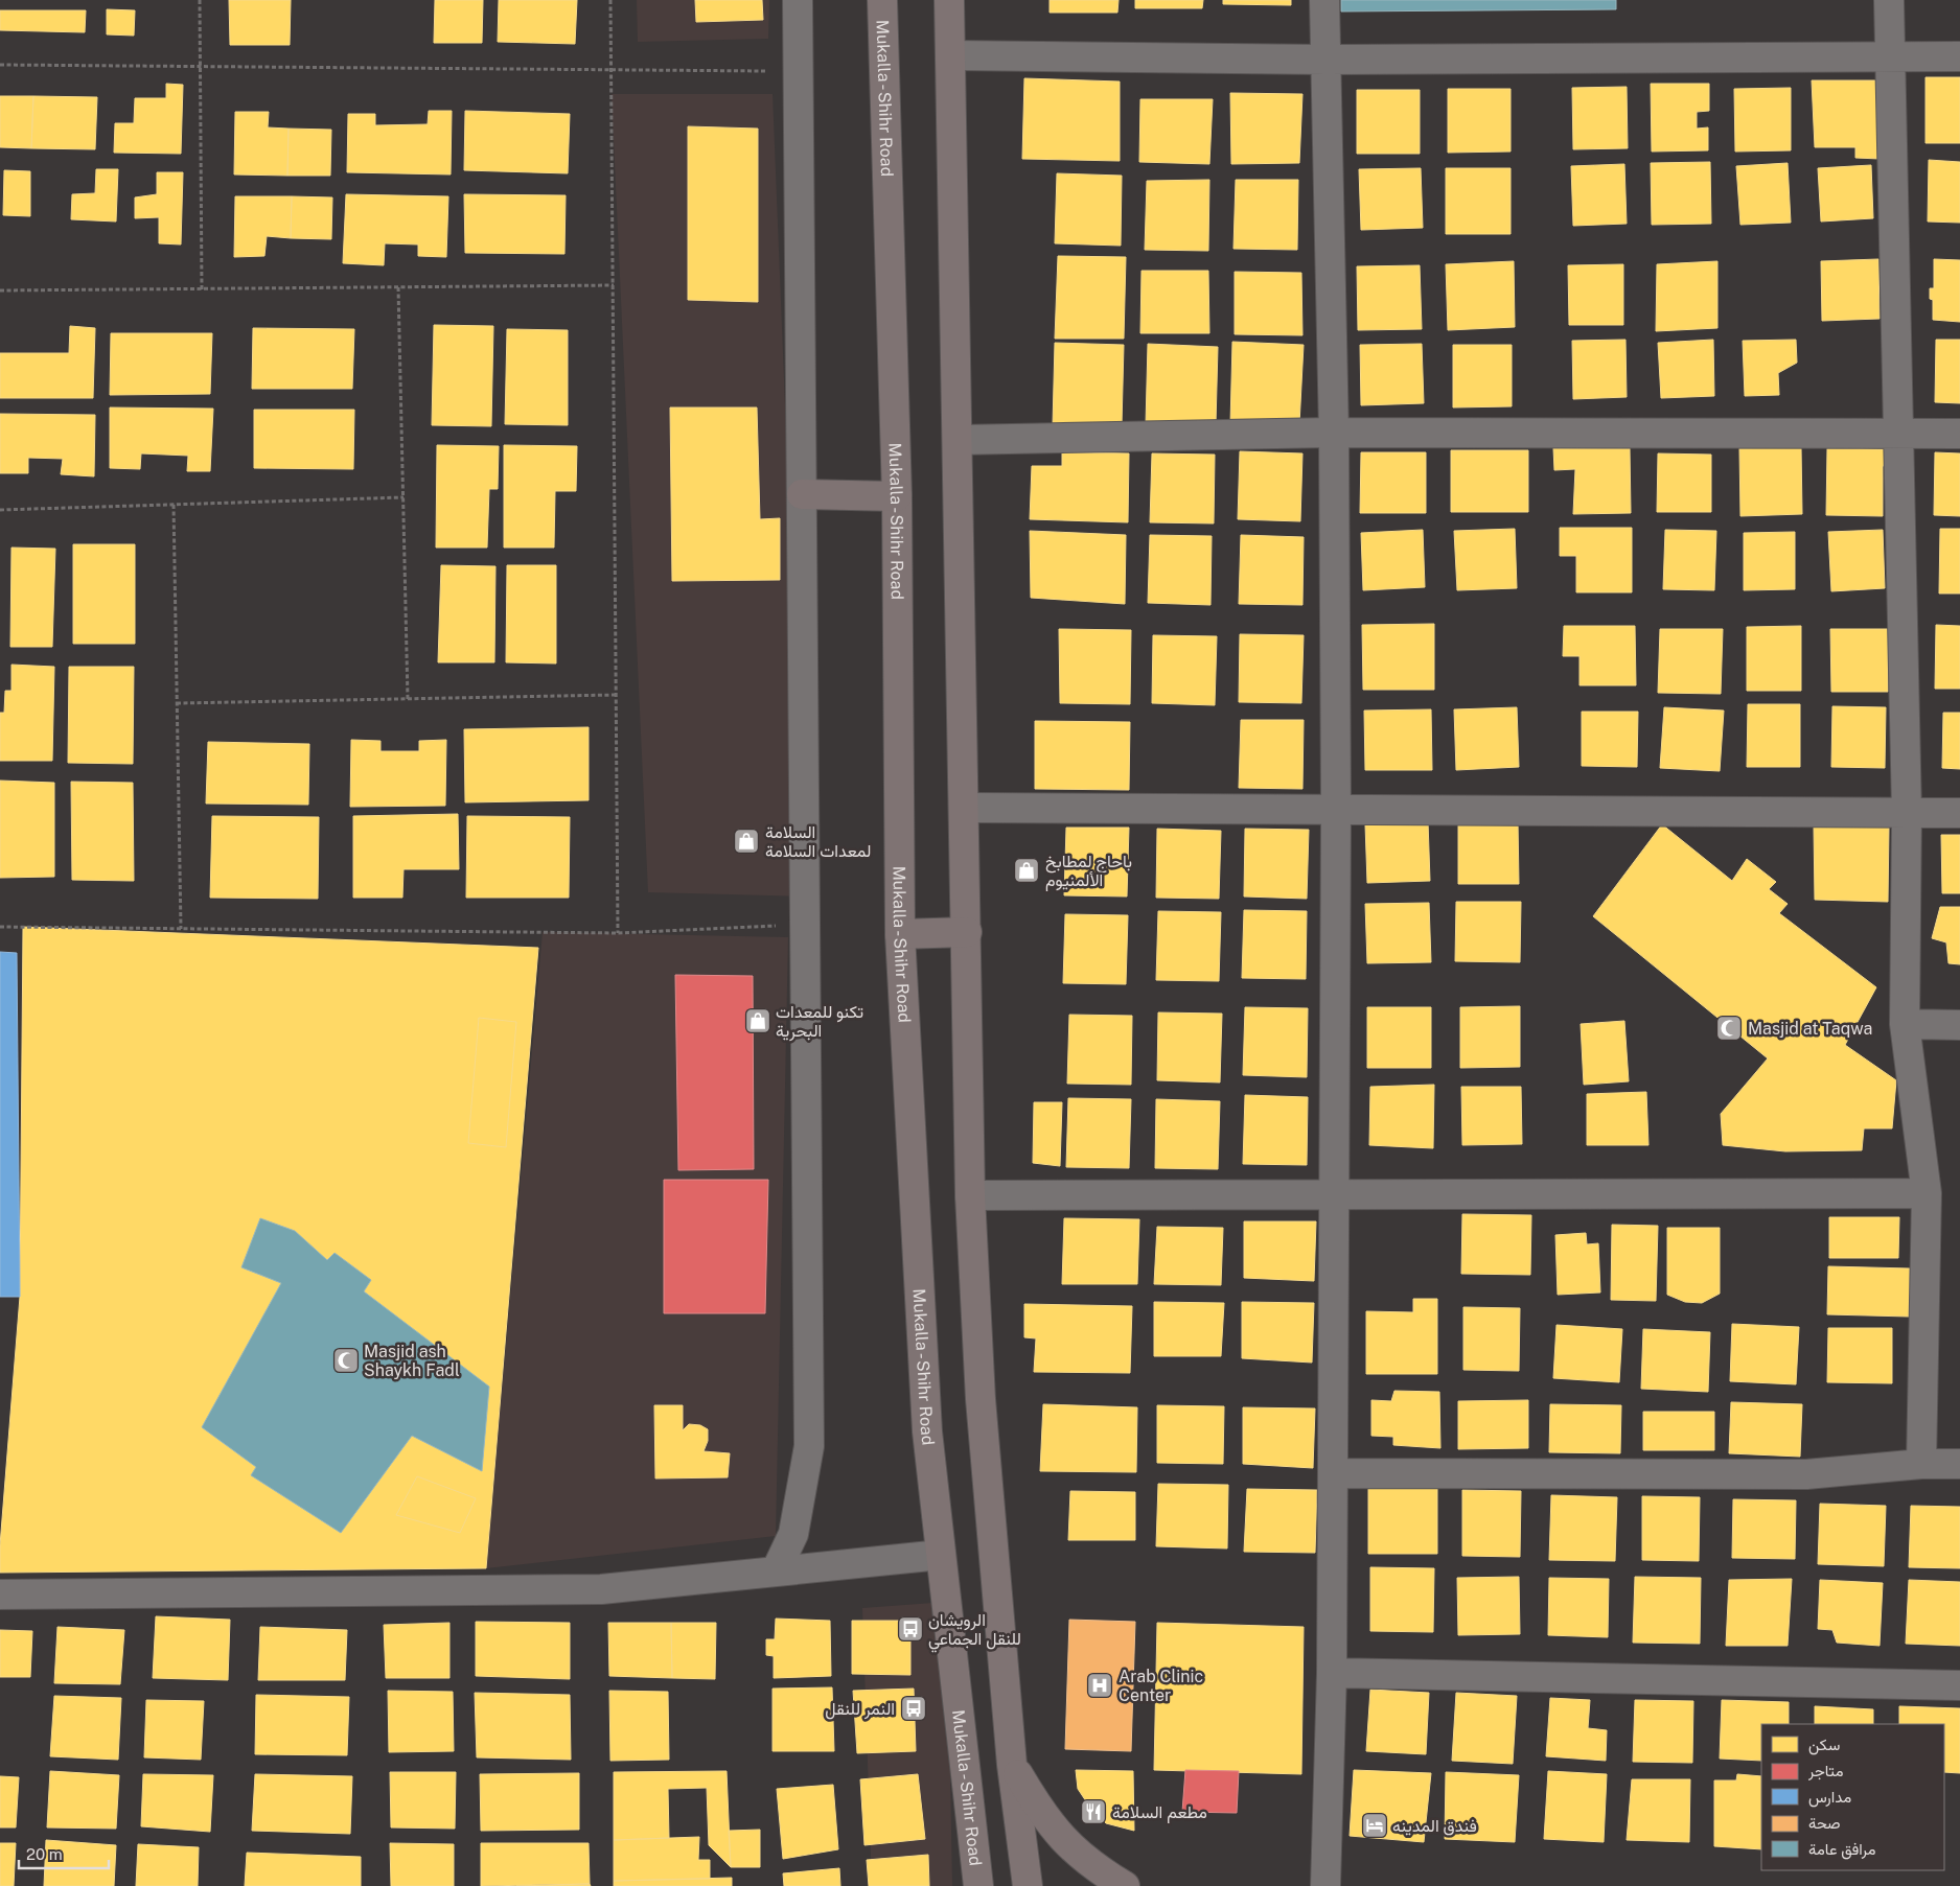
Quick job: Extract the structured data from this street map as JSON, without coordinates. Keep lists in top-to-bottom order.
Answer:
{
  "streets": {
    "highway": ["Mukalla - Shihr Road"]
  },
  "places": {
    "shop": ["السلامة لمعدات السلامة", "باحاج لمطابخ الألمنيوم", "تكنو للمعدات البحرية"],
    "mosque": ["Masjid at Taqwa", "Masjid ash Shaykh Fadl"],
    "bus stop": ["الرويشان للنقل الجماعي", "النمر للنقل"],
    "hospital": ["Arab Clinic Center"],
    "restaurant": ["مطعم السلامة"],
    "hotel": ["فندق المدينه"]
  },
  "legend": [
    "سكن",
    "متاجر",
    "مدارس",
    "صحة",
    "مرافق عامة"
  ],
  "scale_bar": "20 m"
}
